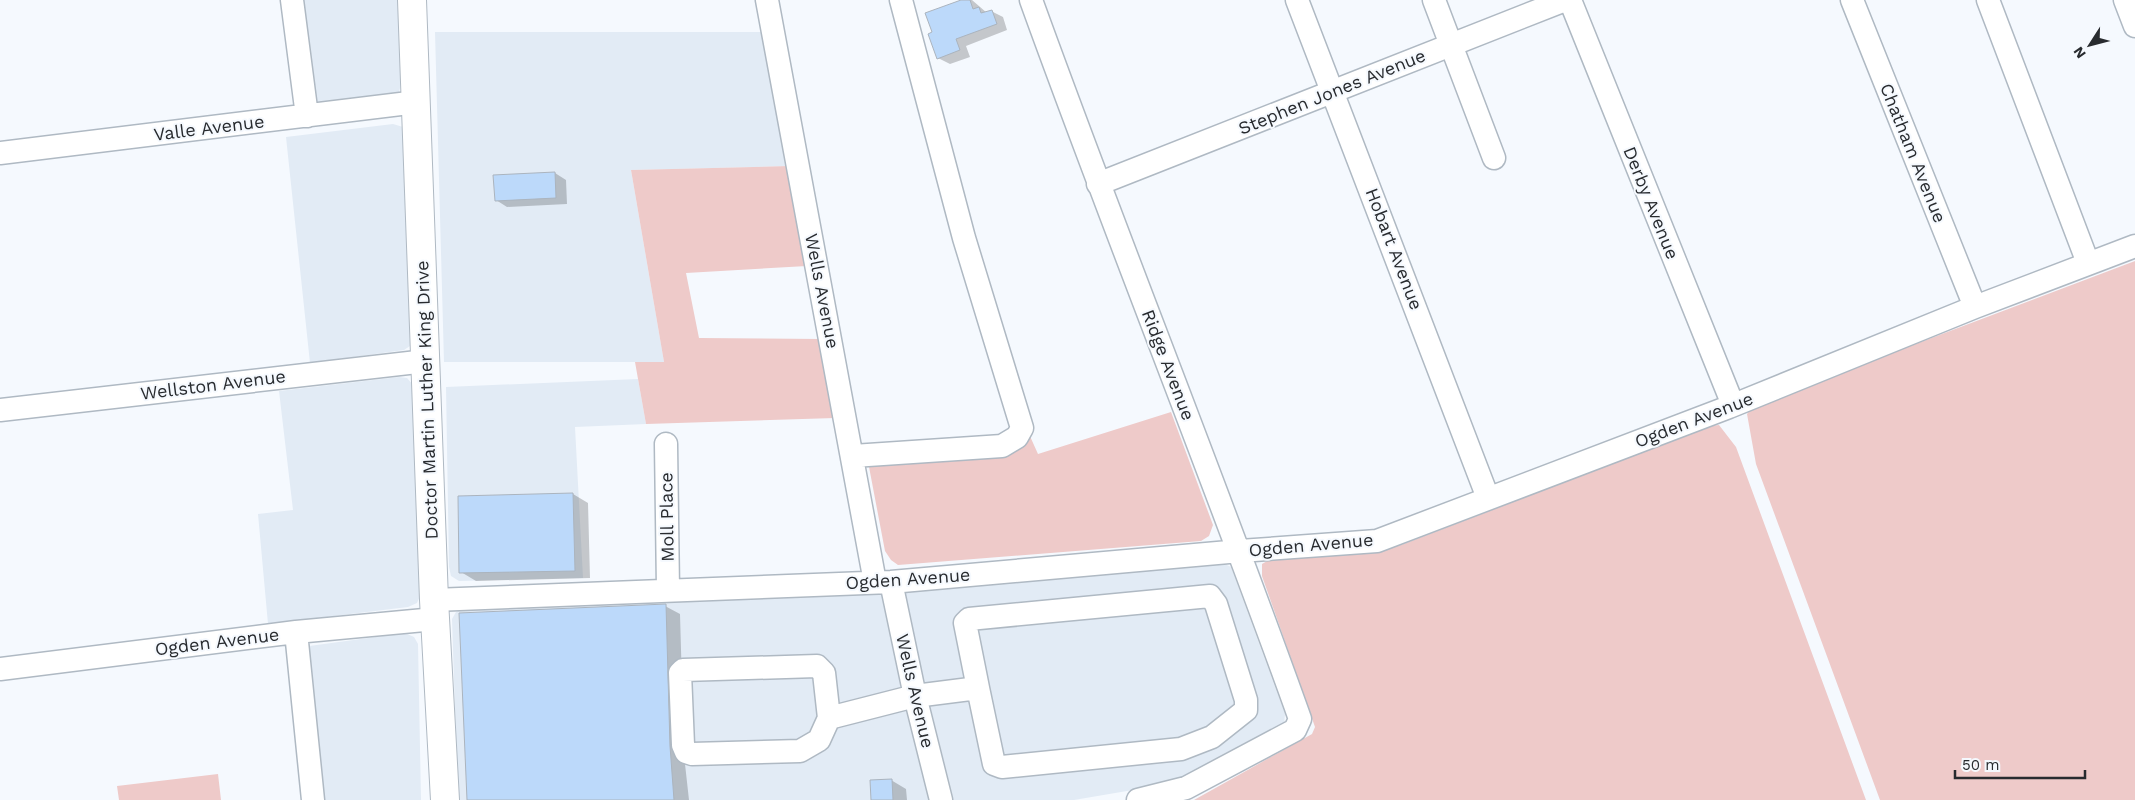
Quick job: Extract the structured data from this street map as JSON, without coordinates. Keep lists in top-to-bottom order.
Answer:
{
  "streets": {
    "main road": ["Doctor Martin Luther King Drive"],
    "street": [
      "Stephen Jones Avenue",
      "Valle Avenue",
      "Chatham Avenue",
      "Derby Avenue",
      "Hobart Avenue",
      "Wells Avenue",
      "Ridge Avenue",
      "Wellston Avenue",
      "Ogden Avenue",
      "Moll Place"
    ]
  },
  "crossings": [
    ["Stephen Jones Avenue", "Hobart Avenue"],
    ["Stephen Jones Avenue", "Ridge Avenue"],
    ["Valle Avenue", "Doctor Martin Luther King Drive"],
    ["Chatham Avenue", "Ogden Avenue"],
    ["Derby Avenue", "Ogden Avenue"],
    ["Hobart Avenue", "Ogden Avenue"],
    ["Wells Avenue", "Ogden Avenue"],
    ["Ridge Avenue", "Ogden Avenue"],
    ["Wellston Avenue", "Doctor Martin Luther King Drive"],
    ["Doctor Martin Luther King Drive", "Ogden Avenue"],
    ["Ogden Avenue", "Moll Place"]
  ],
  "scale_bar": "50 m",
  "north": "bottom left"
}
